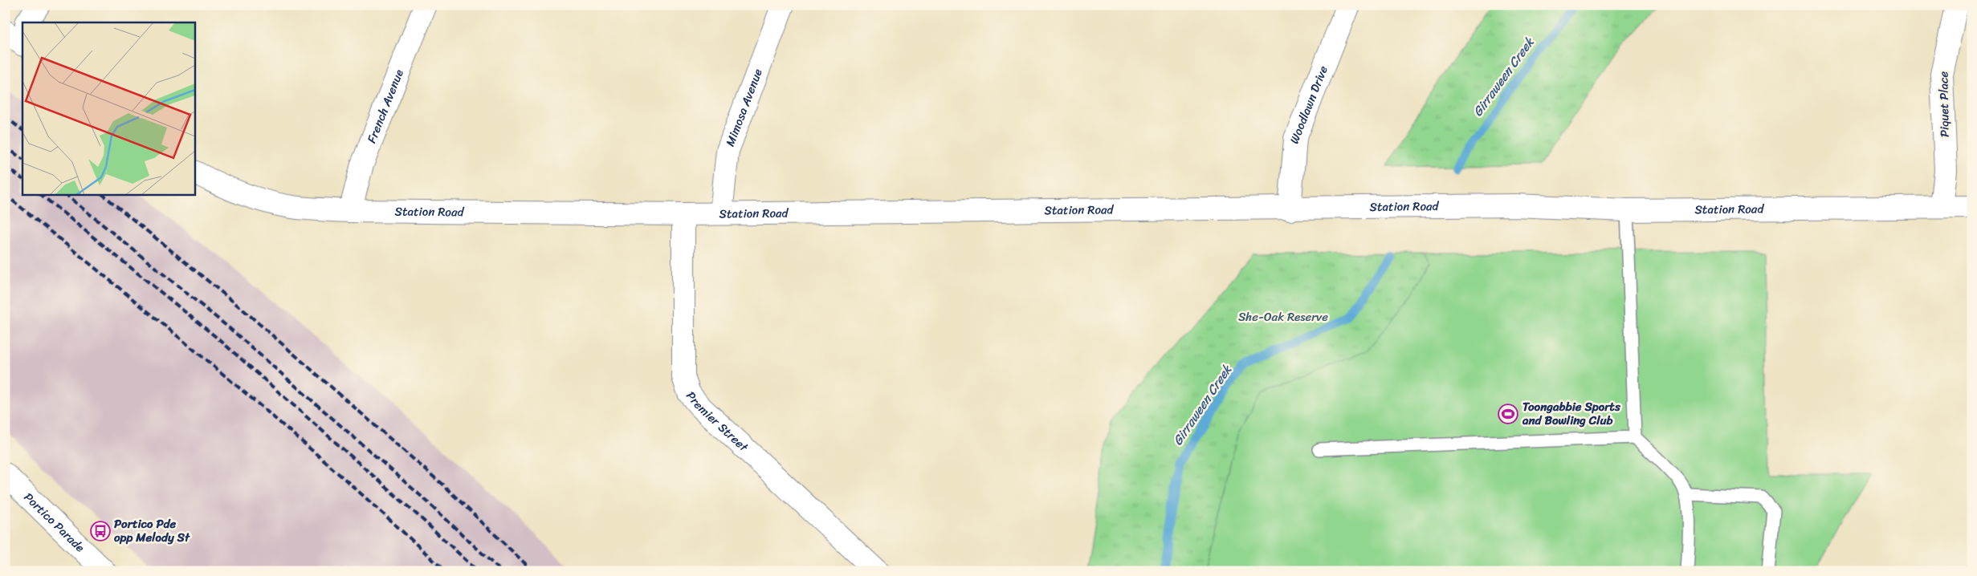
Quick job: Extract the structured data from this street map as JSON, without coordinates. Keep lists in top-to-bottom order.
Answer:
{
  "streets": {
    "main road": [
      "Piquet Place",
      "Woodlawn Drive",
      "French Avenue",
      "Mimosa Avenue",
      "Station Road",
      "Premier Street",
      "Portico Parade"
    ]
  },
  "crossings": [
    ["Piquet Place", "Station Road"],
    ["Woodlawn Drive", "Station Road"],
    ["French Avenue", "Station Road"],
    ["Mimosa Avenue", "Station Road"],
    ["Station Road", "Premier Street"]
  ],
  "water": ["Girraween Creek"],
  "parks": ["She-Oak Reserve"],
  "places": {
    "sports": ["Toongabbie Sports and Bowling Club"],
    "bus stop": ["Portico Pde opp Melody St"]
  }
}
